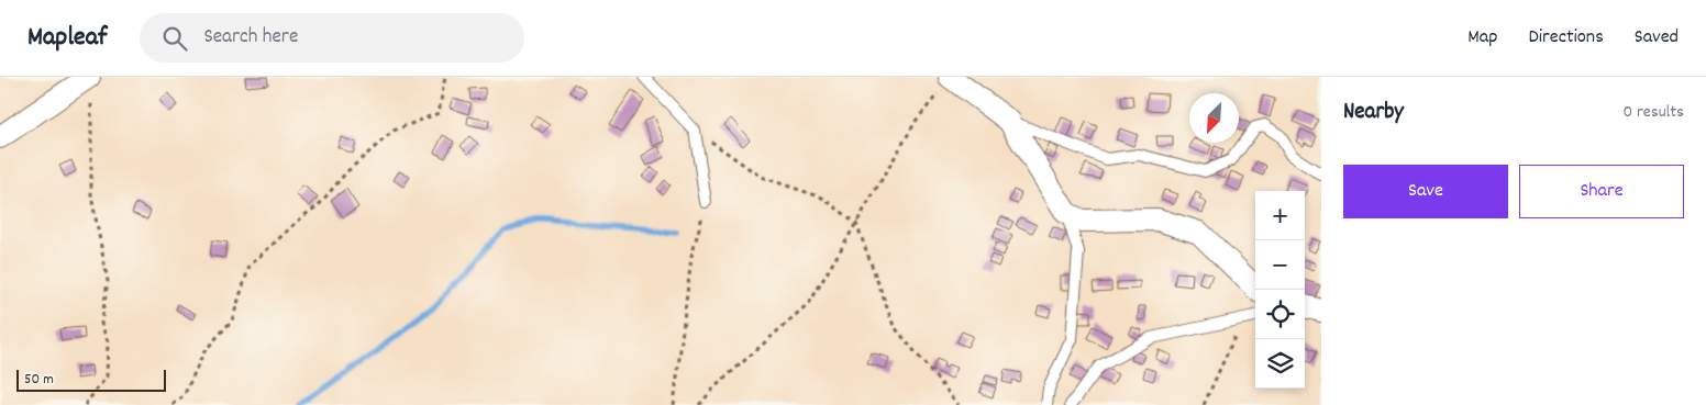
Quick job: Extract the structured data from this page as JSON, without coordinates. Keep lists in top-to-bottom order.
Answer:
{
  "scale_bar": "50 m",
  "north": "bottom left",
  "page": {
    "header": "Mapleaf",
    "search": "Search here",
    "nav": ["Map", "Directions", "Saved"],
    "heading": ["Nearby", "0 results"],
    "buttons": ["Save", "Share"],
    "map_buttons": ["+", "−"],
    "scale": "50 m"
  }
}
